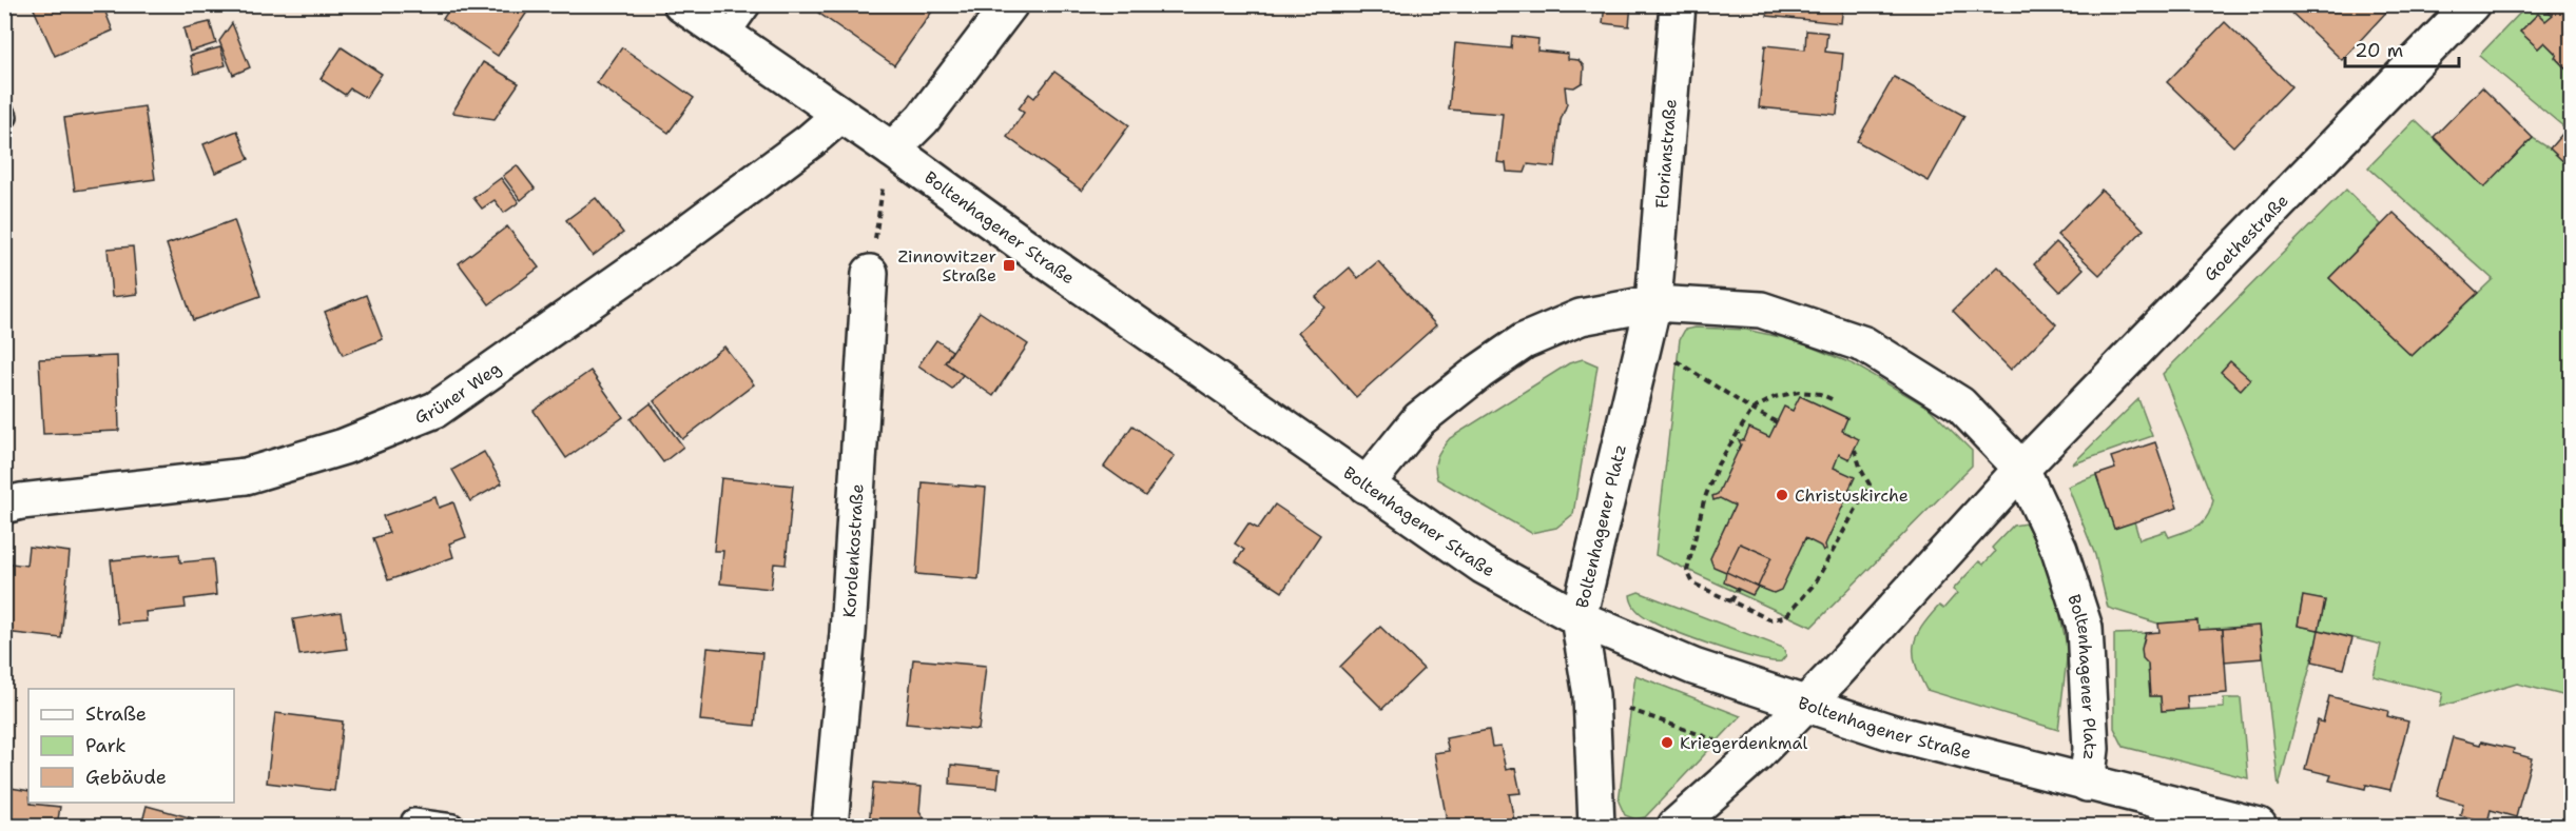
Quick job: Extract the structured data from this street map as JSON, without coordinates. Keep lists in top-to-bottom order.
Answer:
{
  "streets": {
    "street": [
      "Florianstraße",
      "Boltenhagener Straße",
      "Goethestraße",
      "Grüner Weg",
      "Boltenhagener Platz",
      "Korolenkostraße"
    ]
  },
  "crossings": [
    ["Florianstraße", "Boltenhagener Platz"],
    ["Boltenhagener Straße", "Grüner Weg"],
    ["Boltenhagener Straße", "Boltenhagener Platz"],
    ["Goethestraße", "Boltenhagener Platz"]
  ],
  "places": {
    "transit": ["Zinnowitzer Straße"],
    "other": ["Christuskirche", "Kriegerdenkmal"]
  },
  "legend": ["Straße", "Park", "Gebäude"],
  "scale_bar": "20 m"
}
